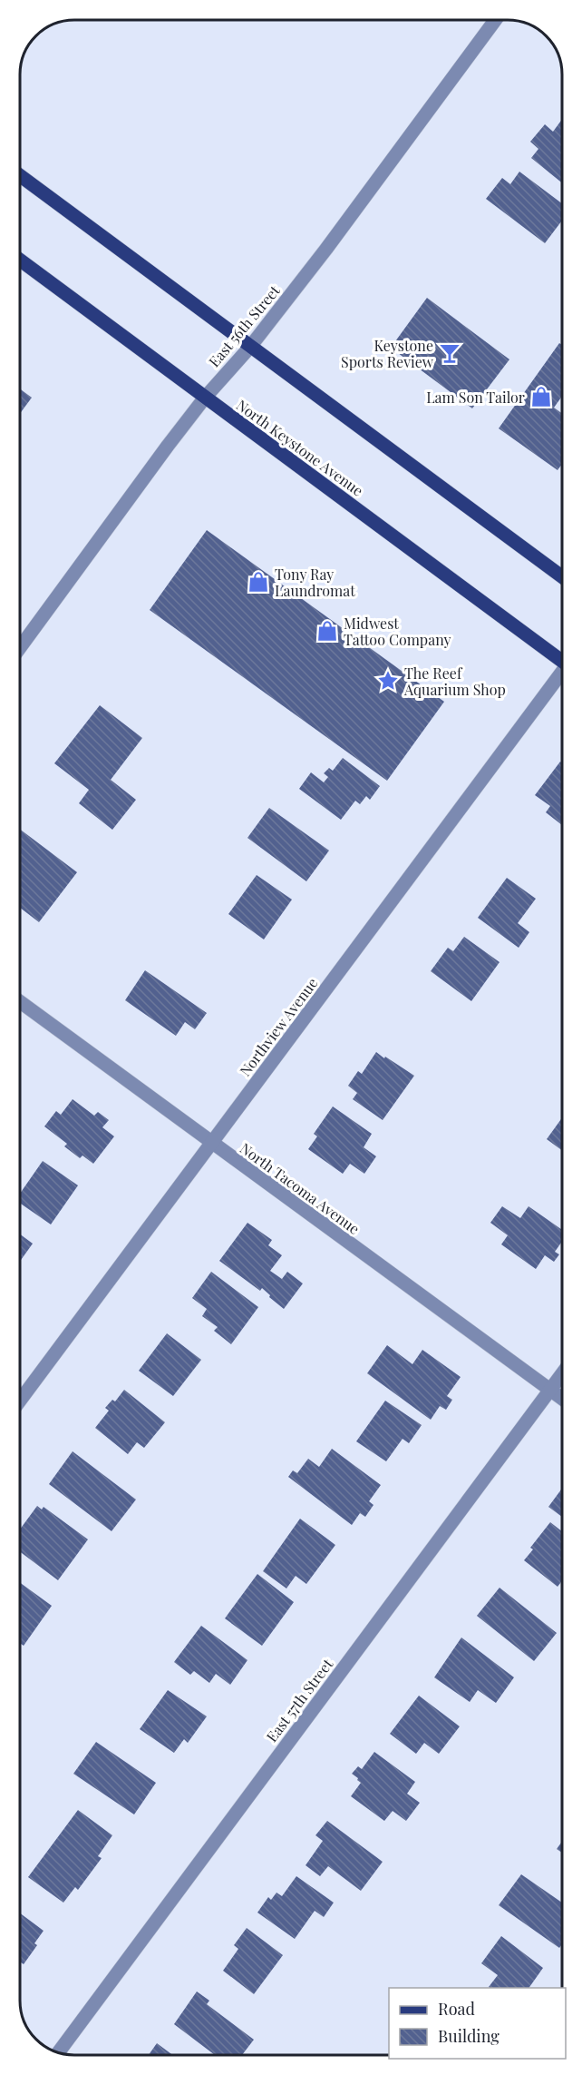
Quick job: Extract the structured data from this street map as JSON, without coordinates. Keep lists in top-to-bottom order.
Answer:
{
  "streets": {
    "main road": ["North Keystone Avenue"],
    "street": [
      "East 56th Street",
      "Northview Avenue",
      "North Tacoma Avenue",
      "East 57th Street"
    ]
  },
  "crossings": [
    ["East 56th Street", "North Keystone Avenue"],
    ["Northview Avenue", "North Tacoma Avenue"],
    ["North Tacoma Avenue", "East 57th Street"]
  ],
  "places": {
    "bar": ["Keystone Sports Review"],
    "shop": ["Lam Son Tailor", "Tony Ray Laundromat", "Midwest Tattoo Company"],
    "place": ["The Reef Aquarium Shop"]
  },
  "legend": ["Road", "Building"]
}
